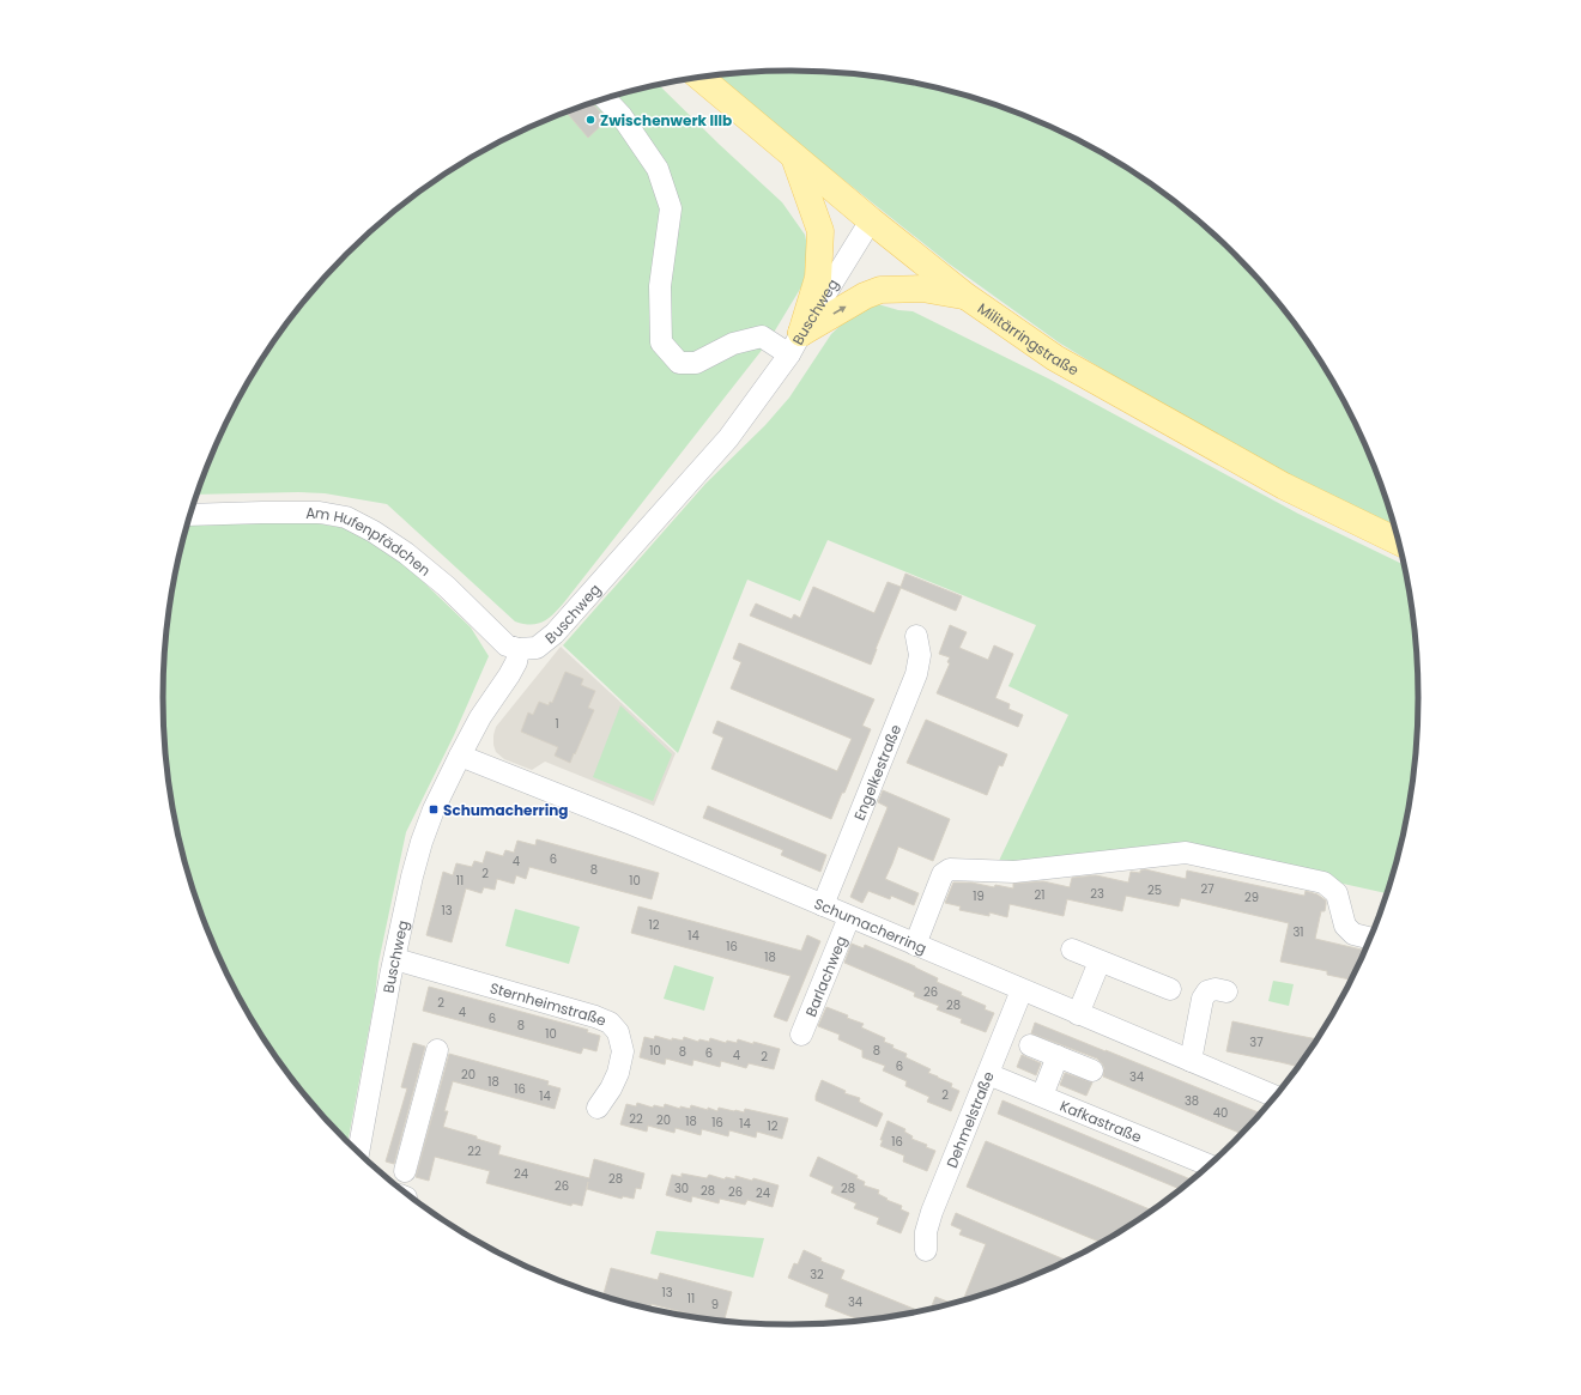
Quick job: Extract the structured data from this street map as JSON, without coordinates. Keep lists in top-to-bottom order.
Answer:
{
  "streets": {
    "main road": ["Militärringstraße"],
    "street": [
      "Buschweg",
      "Am Hufenpfädchen",
      "Engelkestraße",
      "Schumacherring",
      "Barlachweg",
      "Sternheimstraße",
      "Dehmelstraße",
      "Kafkastraße"
    ]
  },
  "crossings": [
    ["Buschweg", "Militärringstraße"],
    ["Buschweg", "Am Hufenpfädchen"],
    ["Buschweg", "Schumacherring"],
    ["Buschweg", "Sternheimstraße"],
    ["Engelkestraße", "Schumacherring"],
    ["Schumacherring", "Barlachweg"],
    ["Schumacherring", "Dehmelstraße"],
    ["Dehmelstraße", "Kafkastraße"]
  ],
  "places": {
    "other": ["Zwischenwerk IIIb"],
    "transit": ["Schumacherring"]
  },
  "house_numbers": [
    "1",
    "6",
    "4",
    "8",
    "2",
    "11",
    "10",
    "27",
    "25",
    "23",
    "21",
    "19",
    "29",
    "13",
    "12",
    "31",
    "14",
    "16",
    "18",
    "26",
    "2",
    "28",
    "4",
    "6",
    "8",
    "10",
    "37",
    "10",
    "8",
    "8",
    "6",
    "4",
    "2",
    "6",
    "20",
    "34",
    "18",
    "16",
    "2",
    "14",
    "38",
    "40",
    "22",
    "20",
    "18",
    "16",
    "14",
    "12",
    "16",
    "22",
    "24",
    "28",
    "26",
    "30",
    "28",
    "28",
    "26",
    "24",
    "32",
    "13",
    "11",
    "34",
    "9"
  ]
}
